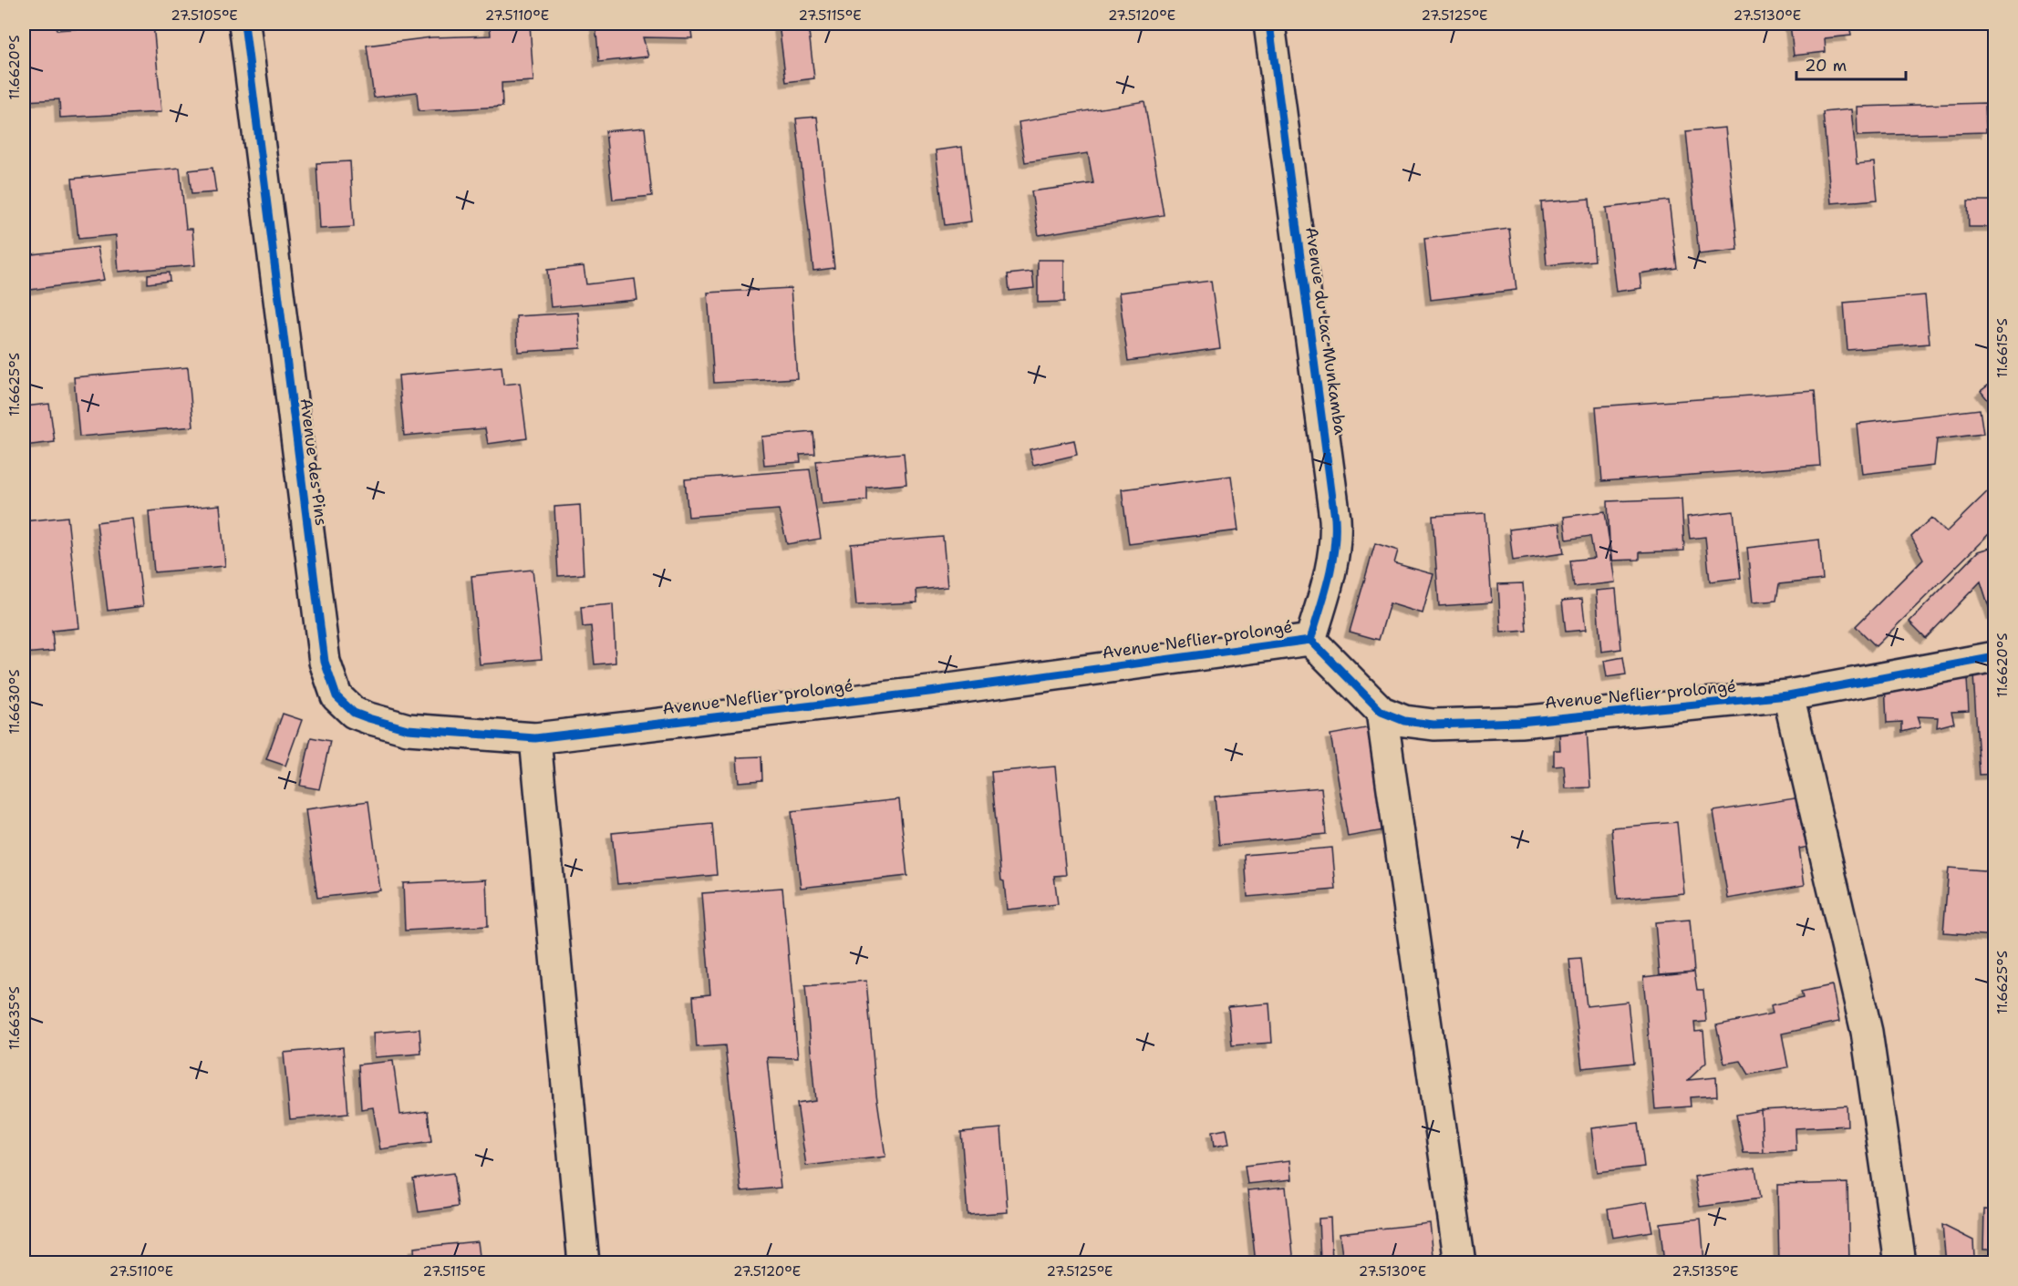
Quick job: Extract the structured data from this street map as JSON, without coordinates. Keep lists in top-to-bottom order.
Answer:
{
  "streets": {
    "street": ["Avenue du Lac Munkamba", "Avenue des Pins", "Avenue Neflier prolongé"]
  },
  "crossings": [
    ["Avenue du Lac Munkamba", "Avenue Neflier prolongé"],
    ["Avenue des Pins", "Avenue Neflier prolongé"]
  ],
  "scale_bar": "20 m",
  "coordinates": [
    "27.5105°E",
    "27.5110°E",
    "27.5115°E",
    "27.5120°E",
    "27.5125°E",
    "27.5130°E",
    "11.6620°S",
    "11.6615°S",
    "11.6625°S",
    "11.6630°S",
    "11.6635°S",
    "27.5135°E"
  ]
}
